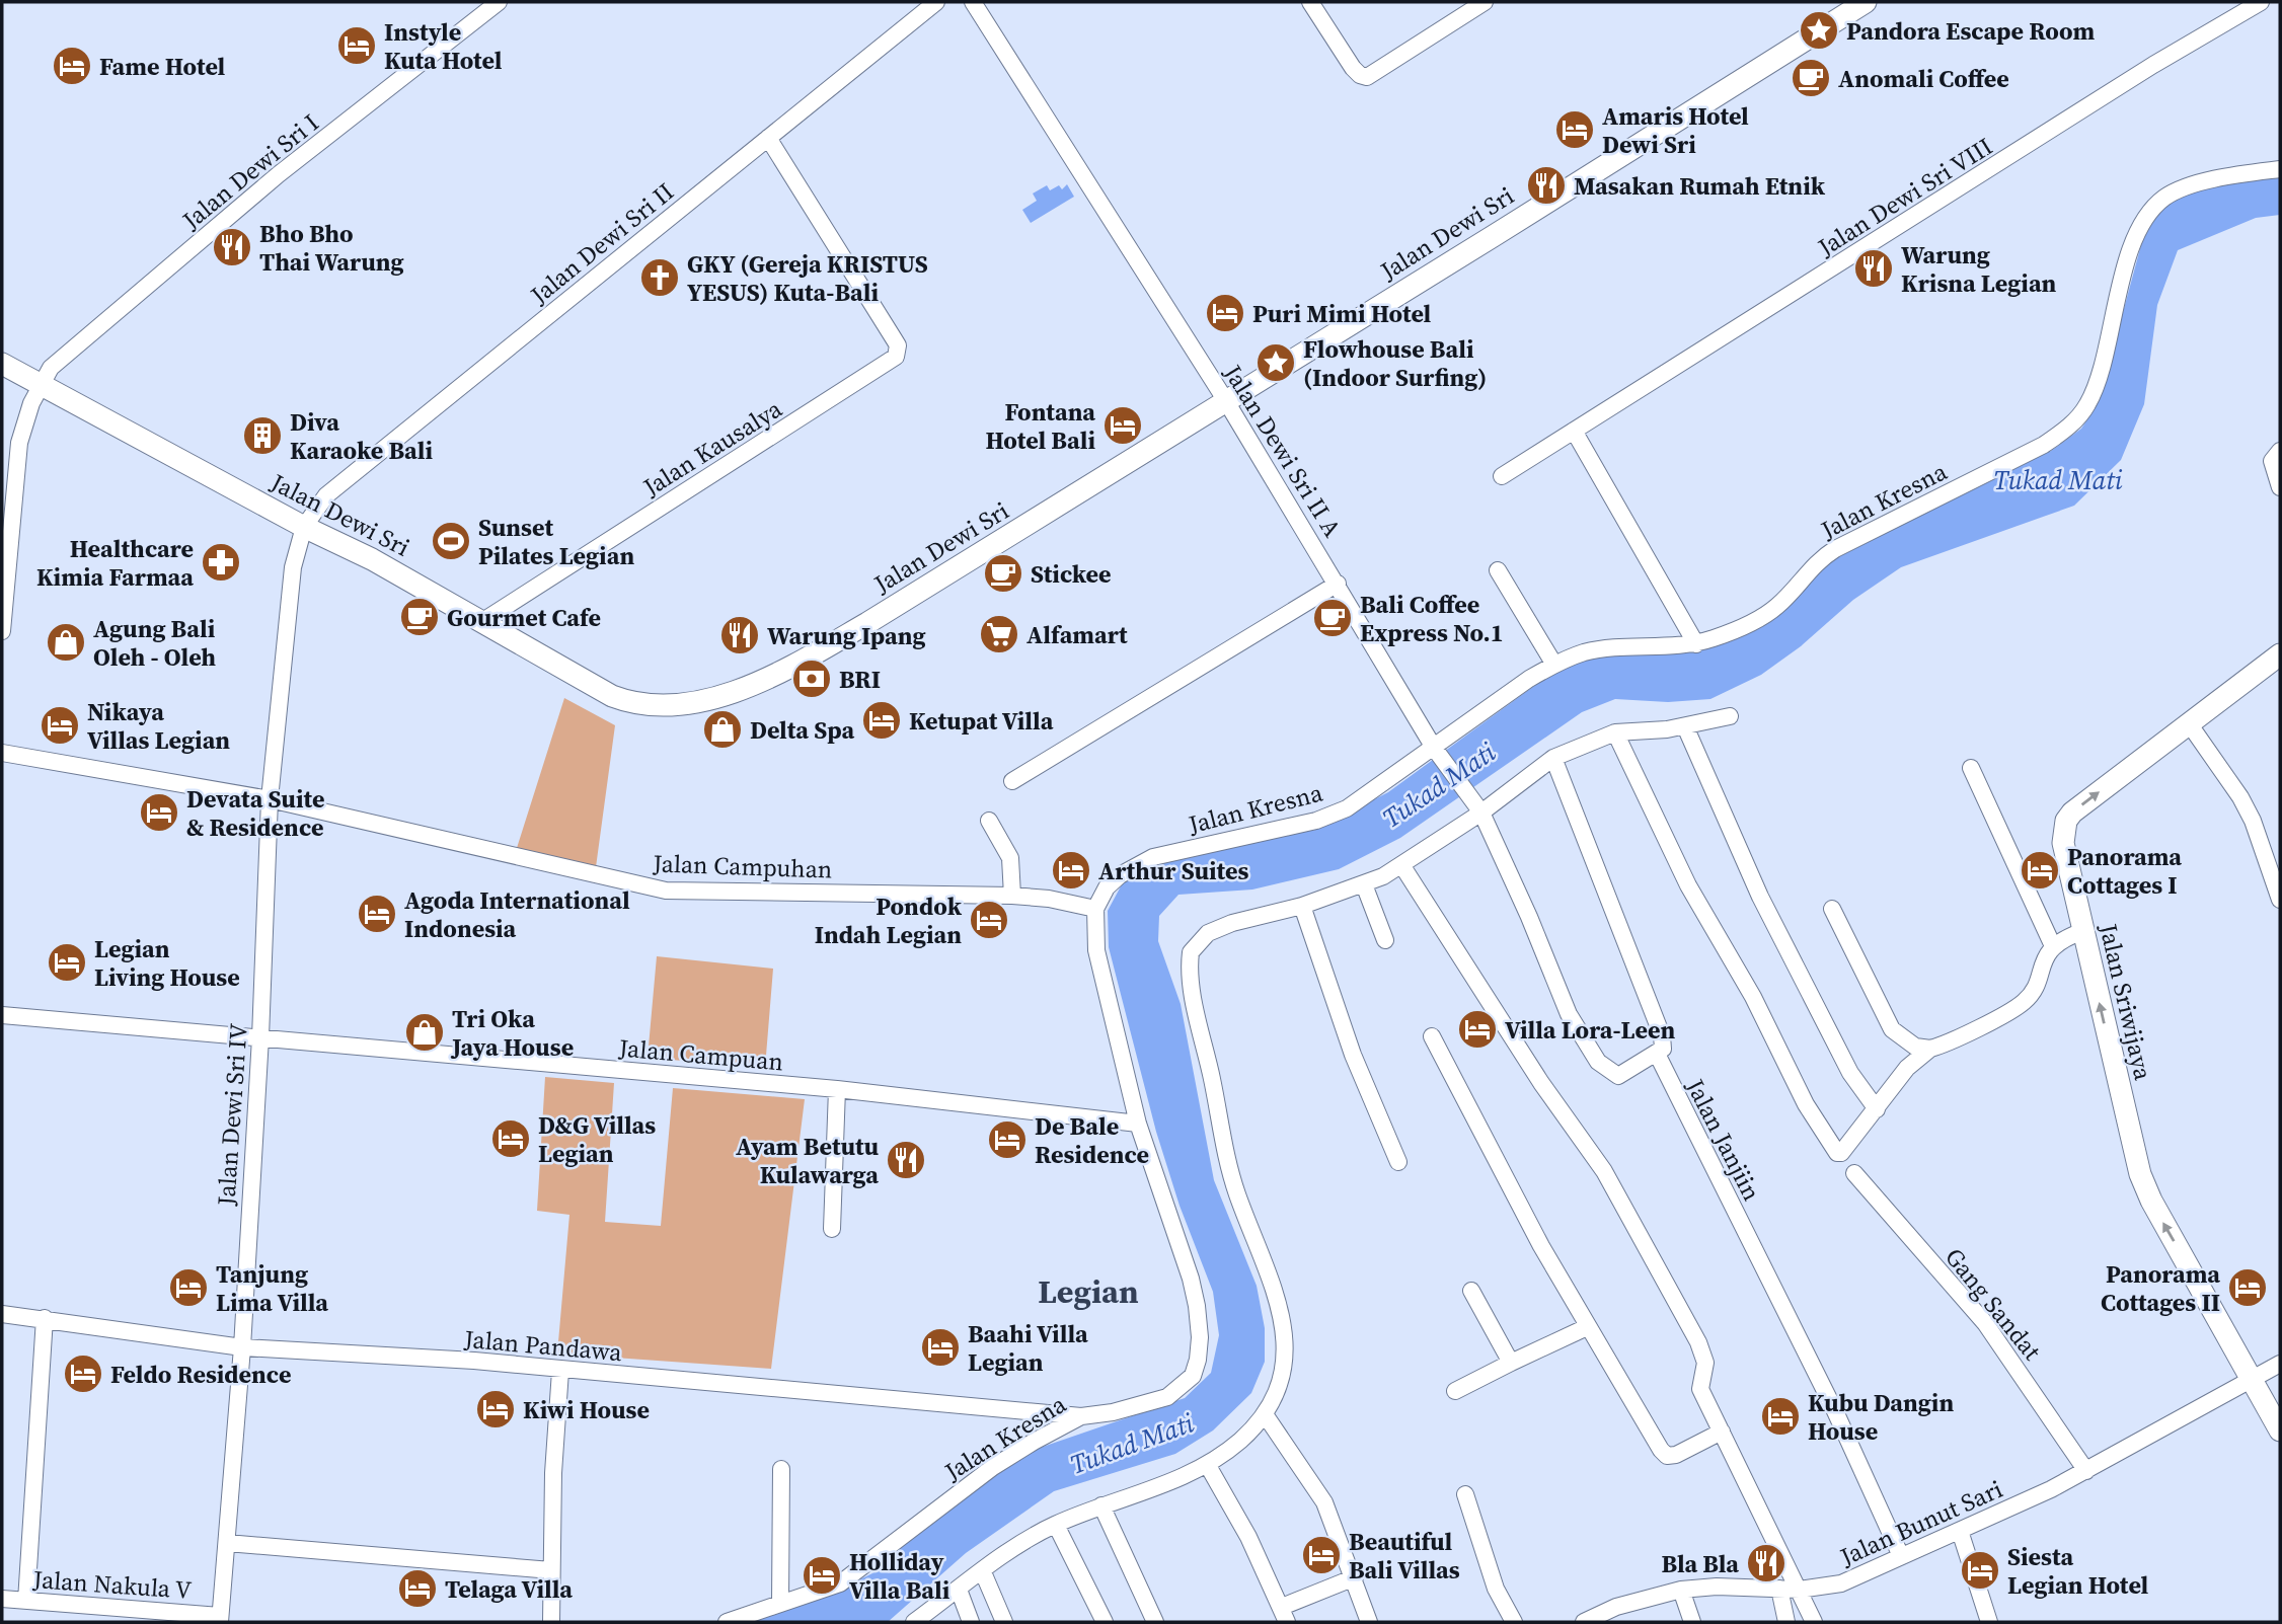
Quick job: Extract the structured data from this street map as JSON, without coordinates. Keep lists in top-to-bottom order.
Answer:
{
  "streets": {
    "street": [
      "Jalan Dewi Sri I",
      "Jalan Dewi Sri VIII",
      "Jalan Dewi Sri",
      "Jalan Dewi Sri II",
      "Jalan Kausalya",
      "Jalan Dewi Sri II A",
      "Jalan Kresna",
      "Jalan Campuhan",
      "Jalan Sriwijaya",
      "Jalan Campuan",
      "Jalan Dewi Sri IV",
      "Jalan Janjiin",
      "Gang Sandat",
      "Jalan Pandawa",
      "Jalan Bunut Sari",
      "Jalan Nakula V"
    ]
  },
  "crossings": [
    ["Jalan Dewi Sri I", "Jalan Dewi Sri"],
    ["Jalan Dewi Sri", "Jalan Dewi Sri II"],
    ["Jalan Dewi Sri", "Jalan Kausalya"],
    ["Jalan Dewi Sri", "Jalan Dewi Sri II A"],
    ["Jalan Dewi Sri", "Jalan Dewi Sri IV"],
    ["Jalan Dewi Sri II", "Jalan Kausalya"],
    ["Jalan Dewi Sri II", "Jalan Dewi Sri IV"],
    ["Jalan Dewi Sri II A", "Jalan Kresna"],
    ["Jalan Kresna", "Jalan Campuhan"],
    ["Jalan Kresna", "Jalan Campuan"],
    ["Jalan Kresna", "Jalan Pandawa"],
    ["Jalan Campuhan", "Jalan Dewi Sri IV"],
    ["Jalan Sriwijaya", "Jalan Bunut Sari"],
    ["Jalan Campuan", "Jalan Dewi Sri IV"],
    ["Jalan Dewi Sri IV", "Jalan Pandawa"],
    ["Jalan Dewi Sri IV", "Jalan Nakula V"],
    ["Jalan Janjiin", "Jalan Bunut Sari"],
    ["Gang Sandat", "Jalan Bunut Sari"]
  ],
  "districts": ["Legian"],
  "water": ["Tukad Mati"],
  "places": {
    "place": ["Pandora Escape Room", "Flowhouse Bali (Indoor Surfing)"],
    "hotel": [
      "Instyle Kuta Hotel",
      "Fame Hotel",
      "Amaris Hotel Dewi Sri",
      "Puri Mimi Hotel",
      "Fontana Hotel Bali",
      "Ketupat Villa",
      "Nikaya Villas Legian",
      "Devata Suite & Residence",
      "Arthur Suites",
      "Panorama Cottages I",
      "Agoda International Indonesia",
      "Pondok Indah Legian",
      "Legian Living House",
      "Villa Lora-Leen",
      "D&G Villas Legian",
      "De Bale Residence",
      "Tanjung Lima Villa",
      "Panorama Cottages II",
      "Baahi Villa Legian",
      "Feldo Residence",
      "Kiwi House",
      "Kubu Dangin House",
      "Beautiful Bali Villas",
      "Siesta Legian Hotel",
      "Holliday Villa Bali",
      "Telaga Villa"
    ],
    "cafe": [
      "Anomali Coffee",
      "Stickee",
      "Gourmet Cafe",
      "Bali Coffee Express No.1"
    ],
    "restaurant": [
      "Masakan Rumah Etnik",
      "Bho Bho Thai Warung",
      "Warung Krisna Legian",
      "Warung Ipang",
      "Ayam Betutu Kulawarga",
      "Bla Bla"
    ],
    "church": ["GKY (Gereja KRISTUS YESUS) Kuta-Bali"],
    "building": ["Diva Karaoke Bali"],
    "sports": ["Sunset Pilates Legian"],
    "pharmacy": ["Healthcare Kimia Farmaa"],
    "supermarket": ["Alfamart"],
    "shop": ["Agung Bali Oleh - Oleh", "Delta Spa", "Tri Oka Jaya House"],
    "bank": ["BRI"]
  }
}
